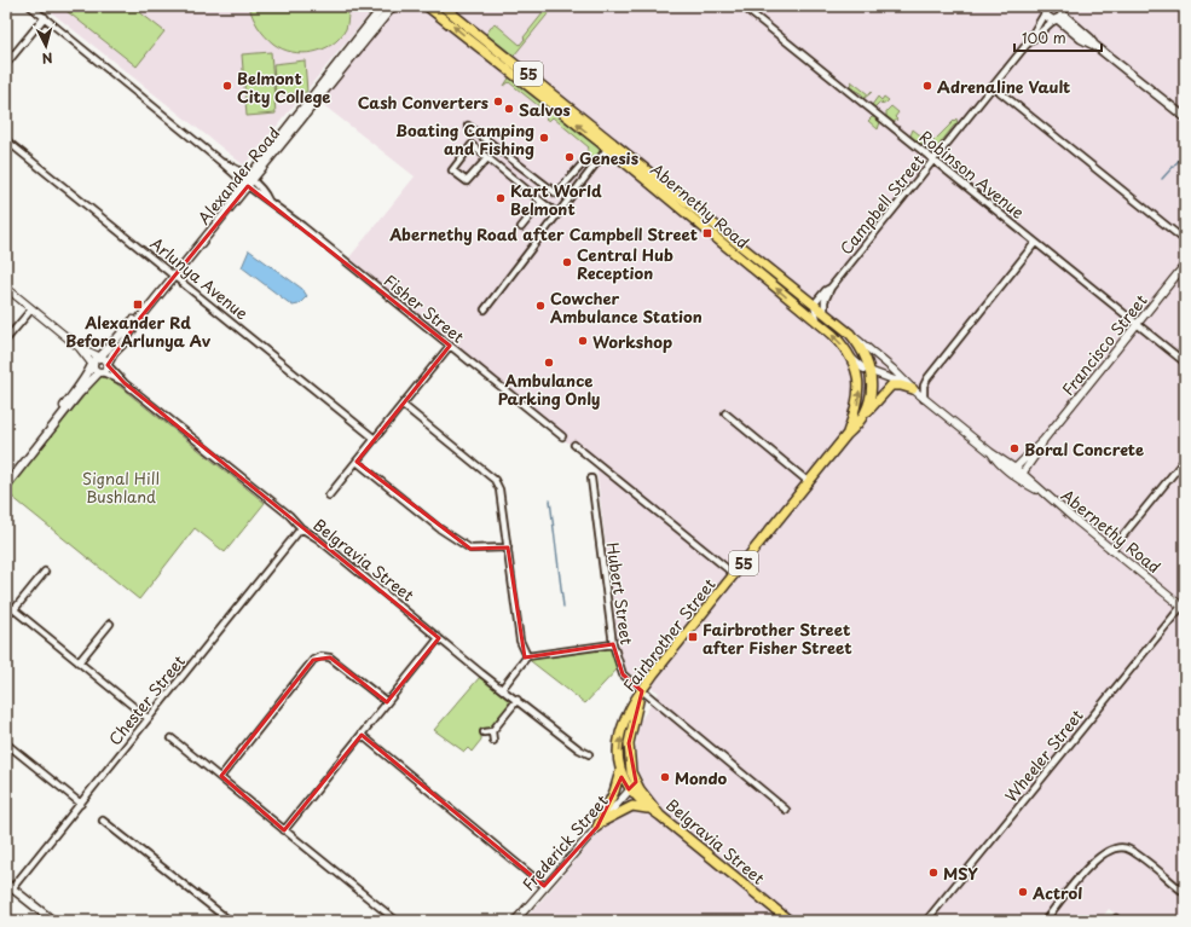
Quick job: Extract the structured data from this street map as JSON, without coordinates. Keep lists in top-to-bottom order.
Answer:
{
  "streets": {
    "main road": [
      "55",
      "Alexander Road",
      "Abernethy Road",
      "Belgravia Street",
      "Fairbrother Street"
    ],
    "street": [
      "Robinson Avenue",
      "Campbell Street",
      "Arlunya Avenue",
      "Fisher Street",
      "Francisco Street",
      "Hubert Street",
      "Chester Street",
      "Wheeler Street",
      "Frederick Street"
    ]
  },
  "crossings": [
    ["Robinson Avenue", "Campbell Street"],
    ["Robinson Avenue", "Francisco Street"],
    ["Alexander Road", "Arlunya Avenue"],
    ["Alexander Road", "Fisher Street"],
    ["Alexander Road", "Belgravia Street"],
    ["Campbell Street", "Abernethy Road"],
    ["Abernethy Road", "Francisco Street"],
    ["Abernethy Road", "Fairbrother Street"],
    ["Abernethy Road", "Wheeler Street"],
    ["Belgravia Street", "Hubert Street"],
    ["Belgravia Street", "Fairbrother Street"],
    ["Belgravia Street", "Chester Street"],
    ["Belgravia Street", "Frederick Street"],
    ["Hubert Street", "Fairbrother Street"],
    ["Fairbrother Street", "Frederick Street"]
  ],
  "parks": ["Signal Hill Bushland"],
  "places": {
    "other": [
      "Belmont City College",
      "Adrenaline Vault",
      "Cash Converters",
      "Salvos",
      "Boating Camping and Fishing",
      "Genesis",
      "Kart World Belmont",
      "Central Hub Reception",
      "Cowcher Ambulance Station",
      "Workshop",
      "Ambulance Parking Only",
      "Boral Concrete",
      "Mondo",
      "MSY",
      "Actrol"
    ],
    "transit": ["Abernethy Road after Campbell Street", "Alexander Rd Before Arlunya Av", "Fairbrother Street after Fisher Street"]
  },
  "scale_bar": "100 m",
  "north": "bottom"
}
